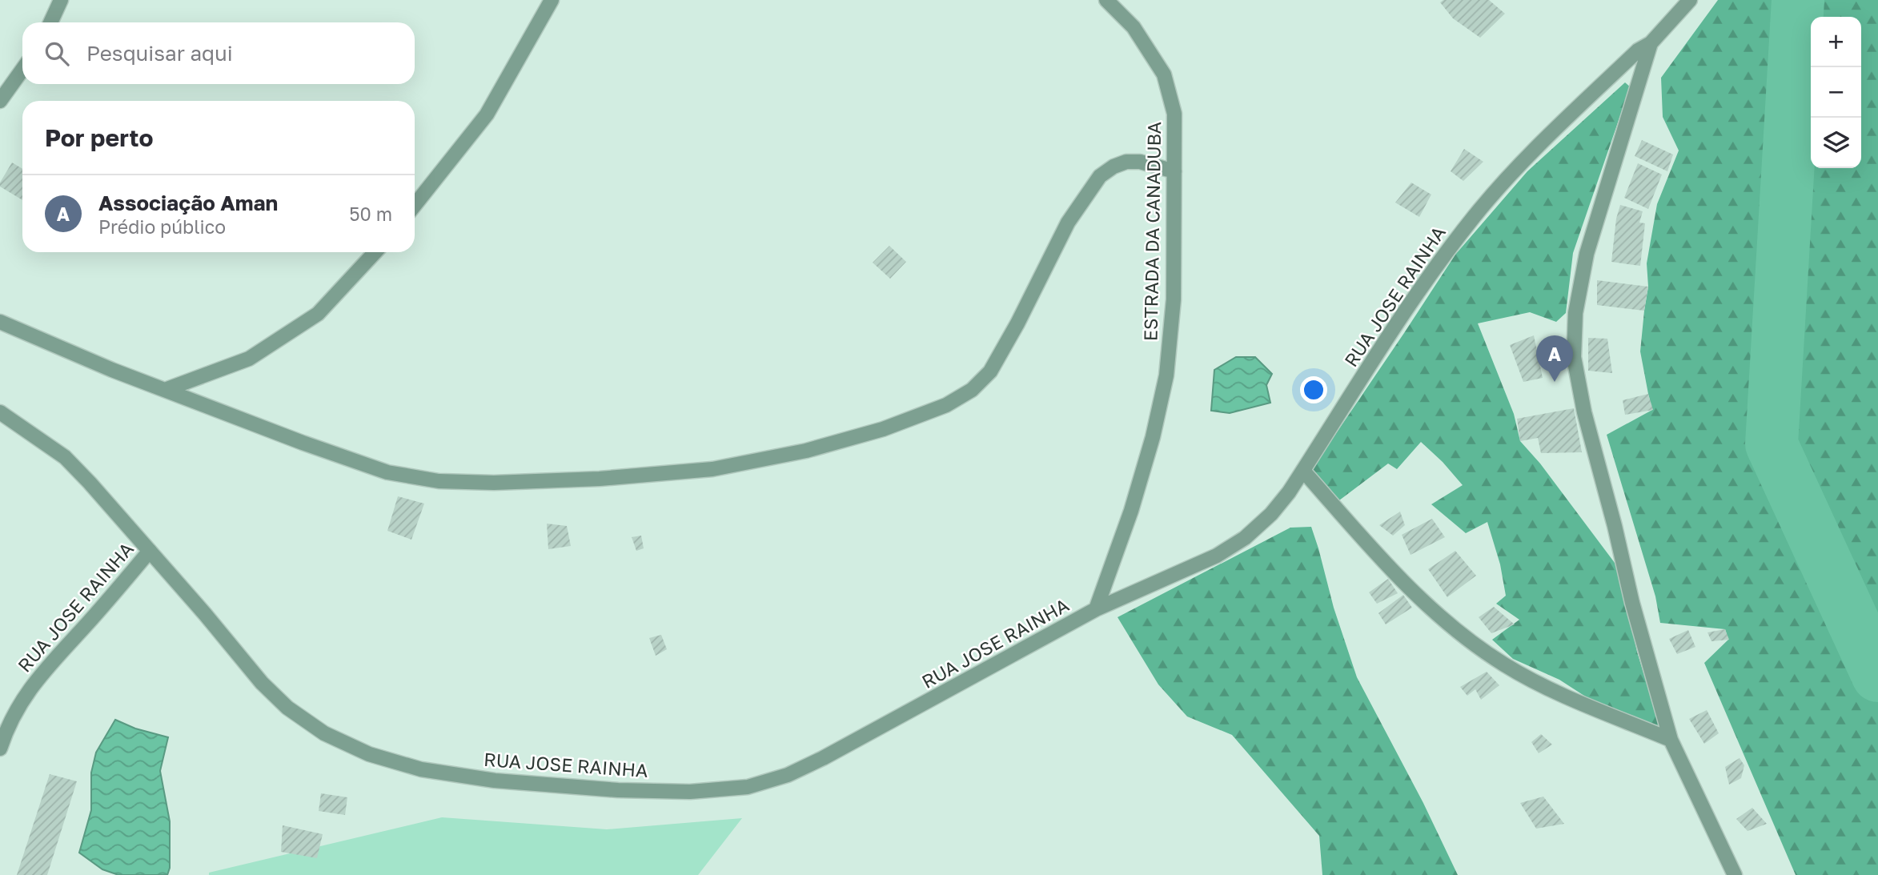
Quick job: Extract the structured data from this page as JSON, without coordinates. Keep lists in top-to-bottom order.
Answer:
{
  "streets": {
    "street": ["ESTRADA DA CANADUBA", "RUA JOSE RAINHA"]
  },
  "crossings": [
    ["ESTRADA DA CANADUBA", "RUA JOSE RAINHA"]
  ],
  "page": {
    "map_buttons": ["+", "−"],
    "search": "Pesquisar aqui",
    "heading": "Por perto",
    "list": [
      {
        "mark": "A",
        "name": "Associação Aman",
        "note": "Prédio público",
        "value": "50 m"
      }
    ],
    "pins": "A"
  }
}
